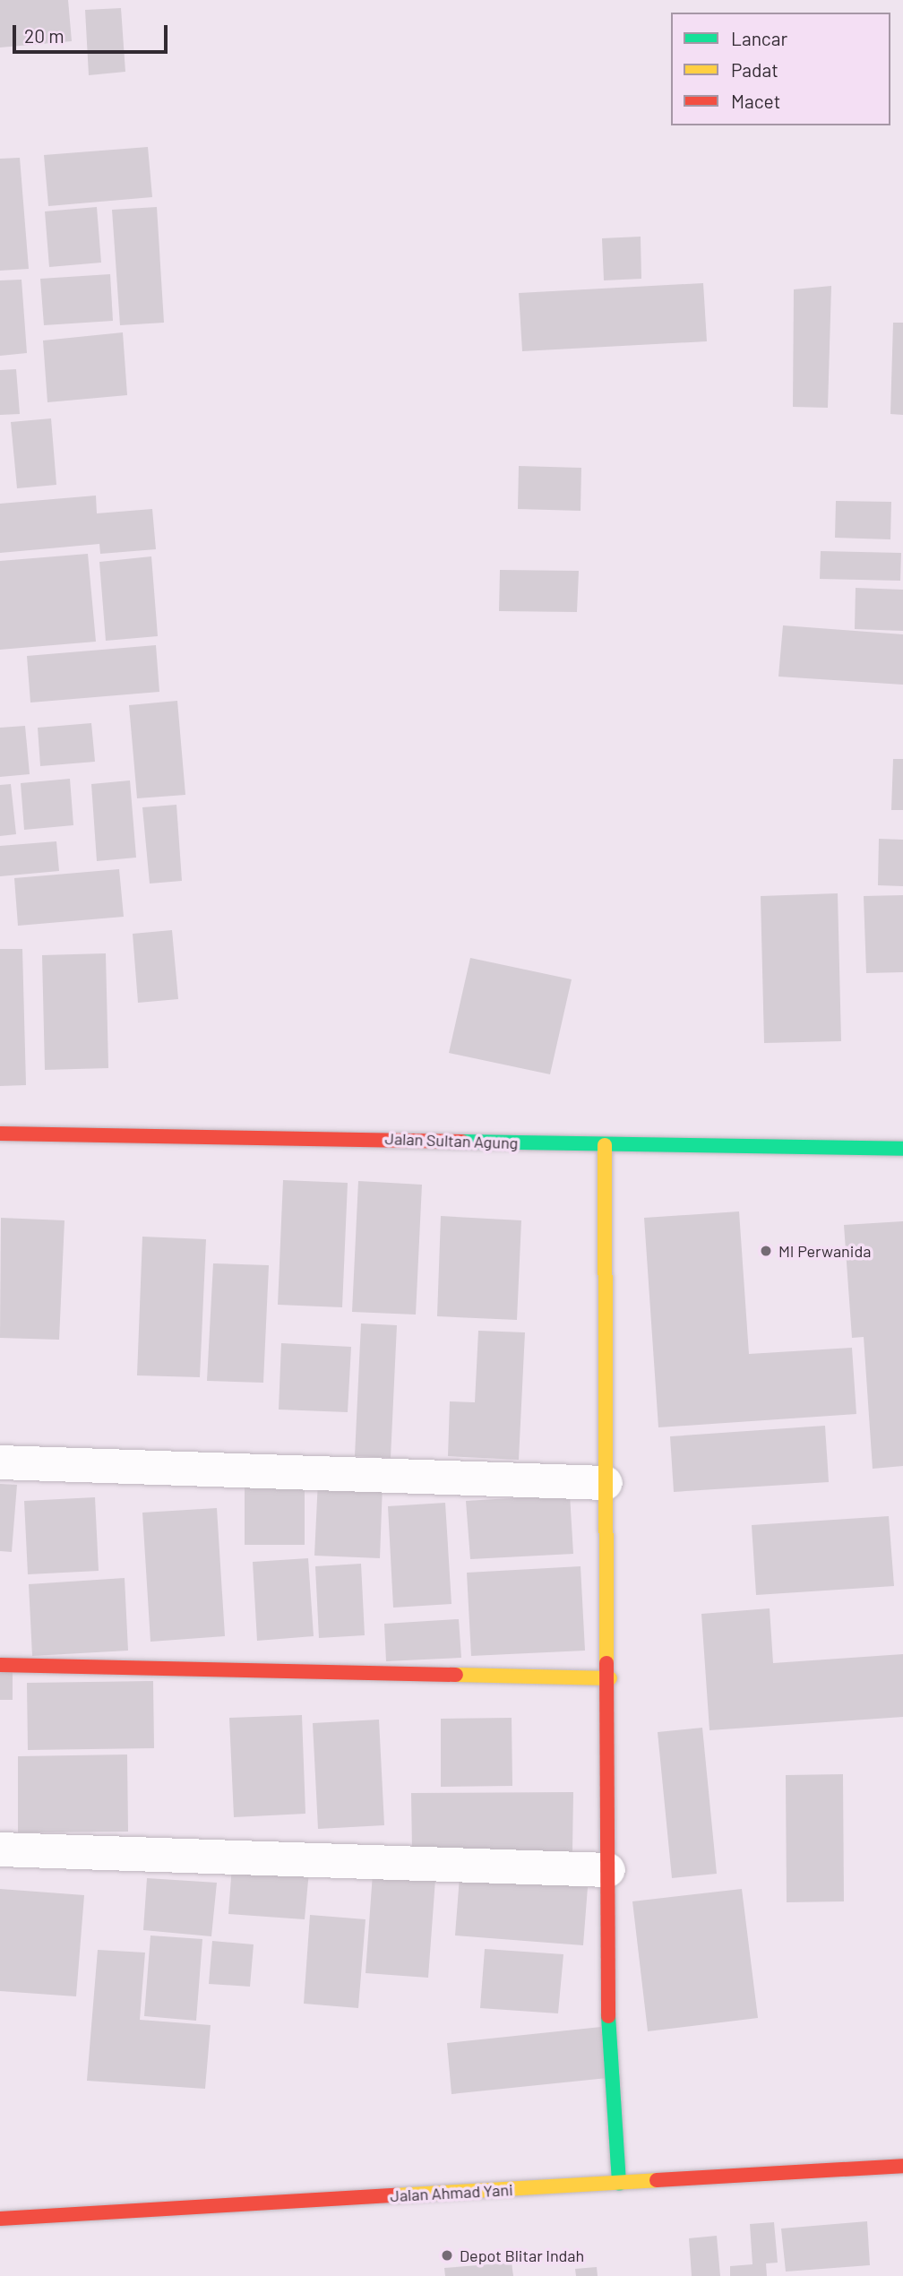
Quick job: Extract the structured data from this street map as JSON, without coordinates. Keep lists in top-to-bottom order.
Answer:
{
  "streets": {
    "main road": ["Jalan Sultan Agung", "Jalan Ahmad Yani"]
  },
  "places": ["MI Perwanida", "Depot Blitar Indah"],
  "legend": ["Lancar", "Padat", "Macet"],
  "scale_bar": "20 m"
}
